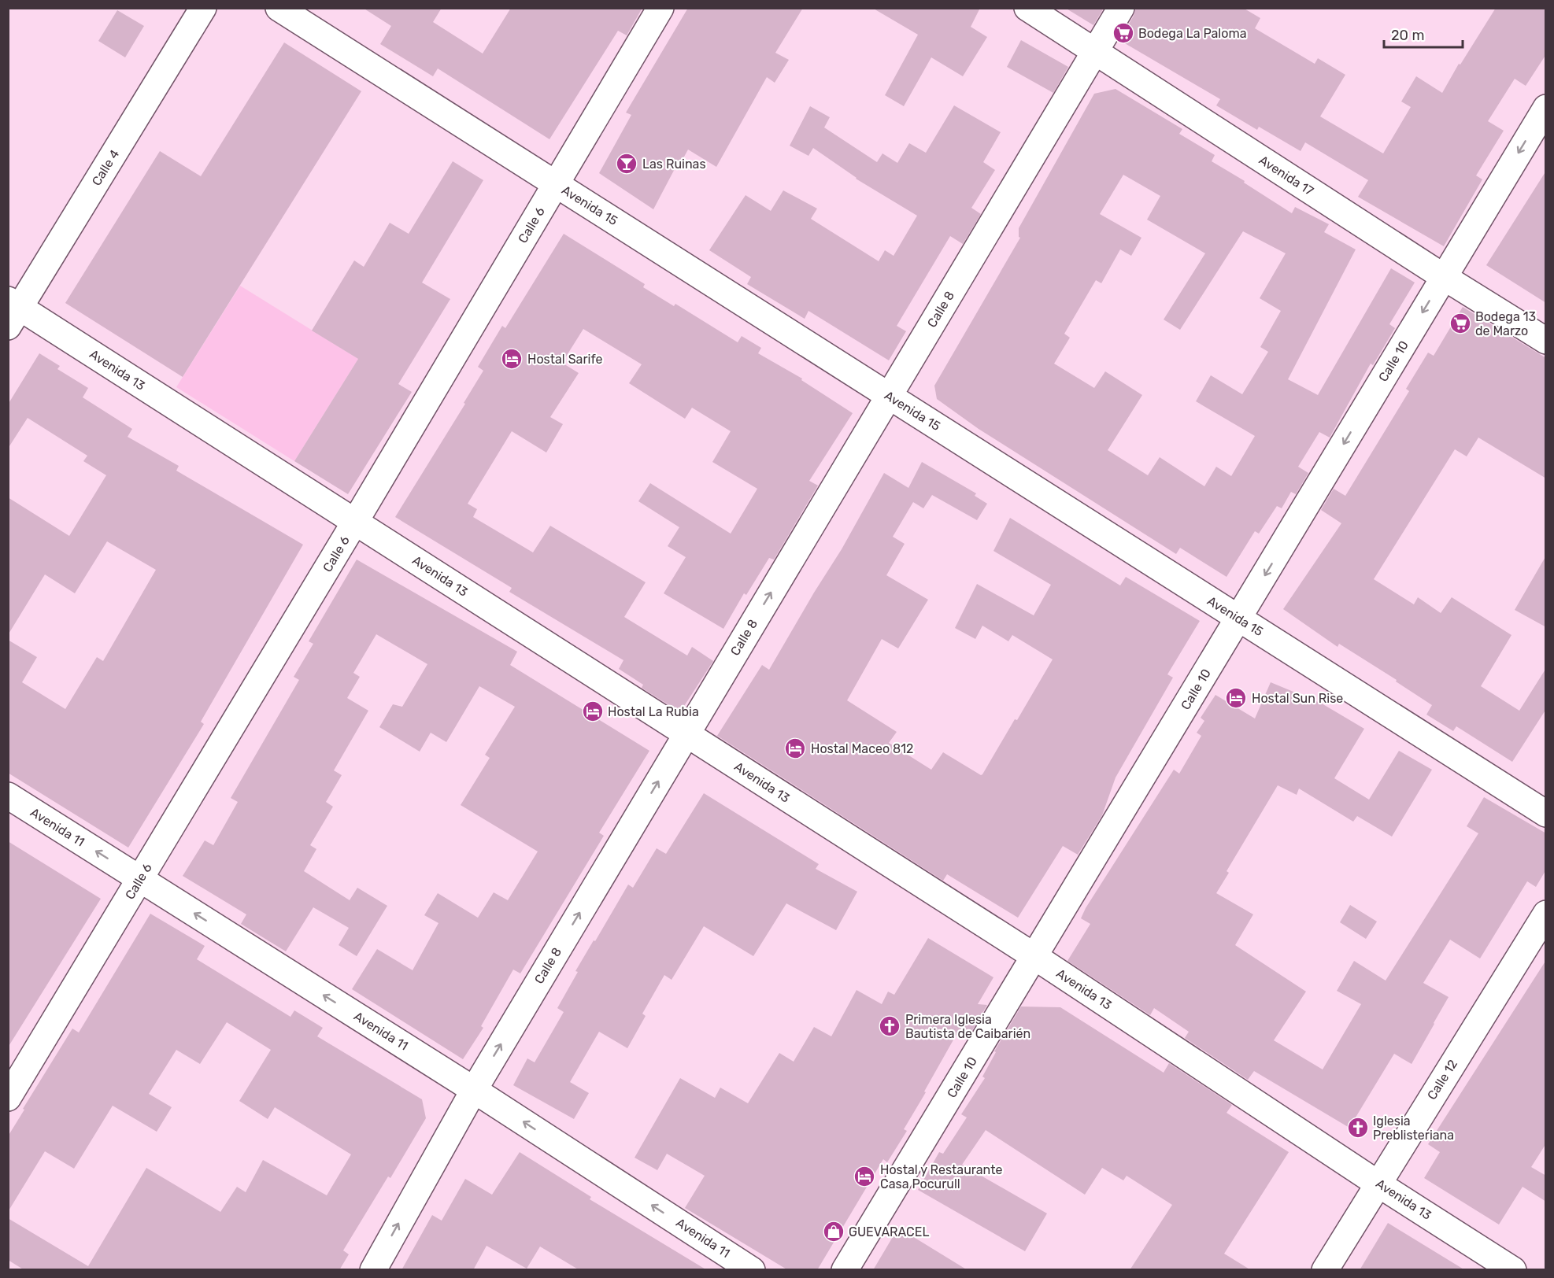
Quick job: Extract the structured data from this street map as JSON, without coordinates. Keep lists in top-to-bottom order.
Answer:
{
  "streets": {
    "street": [
      "Calle 4",
      "Avenida 17",
      "Avenida 15",
      "Calle 6",
      "Calle 8",
      "Calle 10",
      "Avenida 13",
      "Avenida 11",
      "Calle 12"
    ]
  },
  "crossings": [
    ["Calle 4", "Avenida 13"],
    ["Avenida 17", "Calle 8"],
    ["Avenida 17", "Calle 10"],
    ["Avenida 15", "Calle 6"],
    ["Avenida 15", "Calle 8"],
    ["Avenida 15", "Calle 10"],
    ["Calle 6", "Avenida 13"],
    ["Calle 6", "Avenida 11"],
    ["Calle 8", "Avenida 13"],
    ["Calle 8", "Avenida 11"],
    ["Calle 10", "Avenida 13"],
    ["Avenida 13", "Calle 12"]
  ],
  "one_way": ["Calle 8", "Calle 10", "Avenida 11"],
  "places": {
    "supermarket": ["Bodega La Paloma", "Bodega 13 de Marzo"],
    "bar": ["Las Ruinas"],
    "hotel": [
      "Hostal Sarife",
      "Hostal Sun Rise",
      "Hostal La Rubia",
      "Hostal Maceo 812",
      "Hostal y Restaurante Casa Pocurull"
    ],
    "church": ["Primera Iglesia Bautista de Caibarién", "Iglesia Preblisteriana"],
    "shop": ["GUEVARACEL"]
  },
  "scale_bar": "20 m"
}
